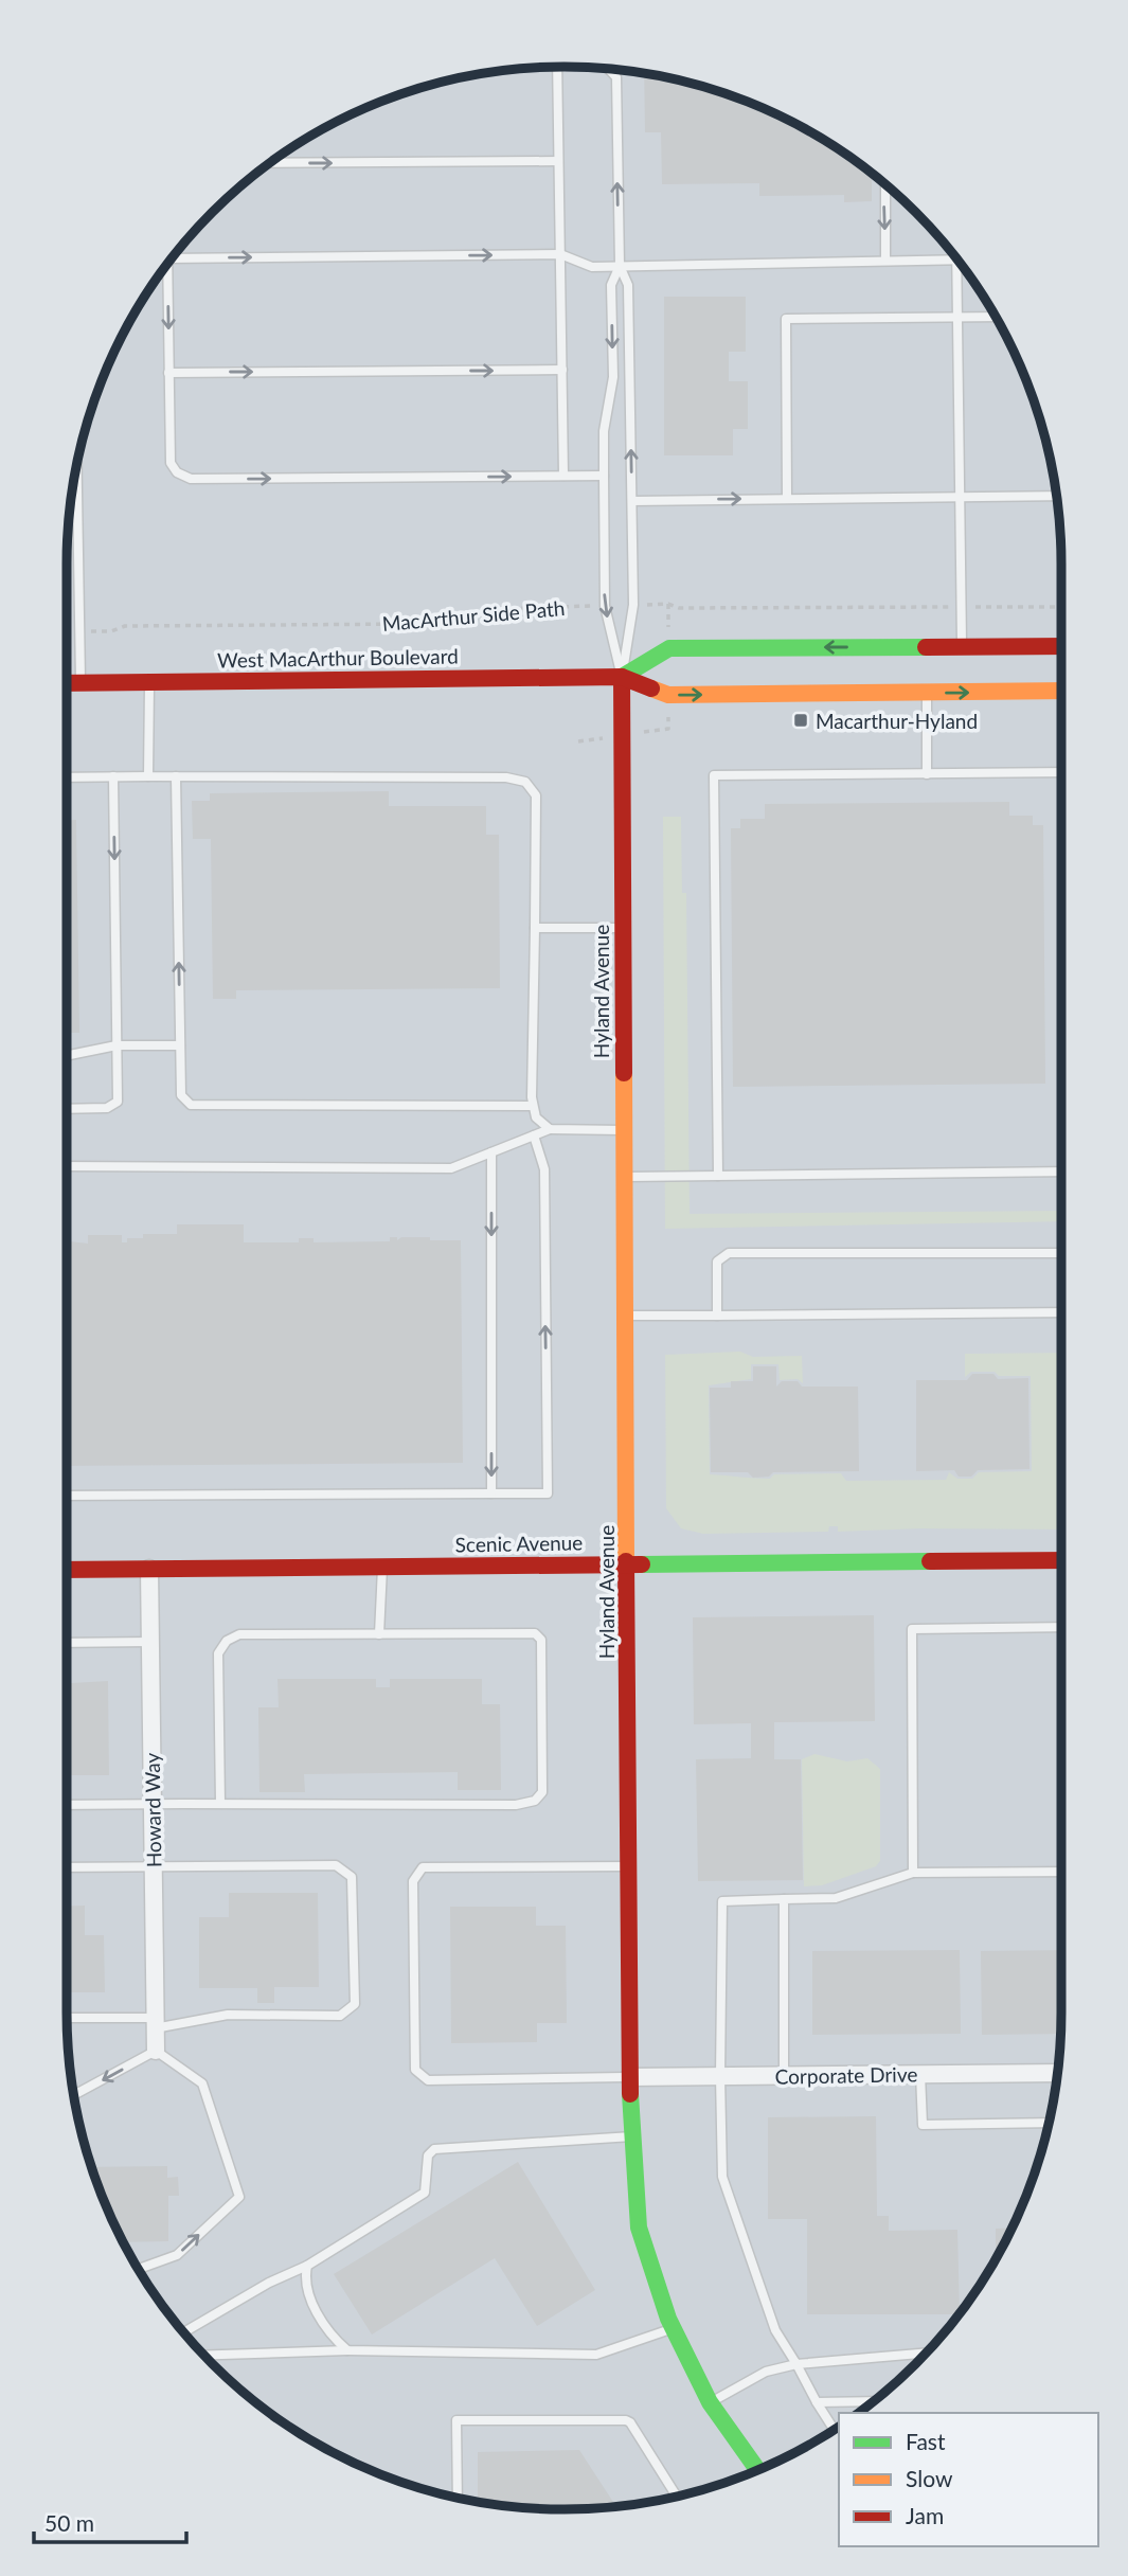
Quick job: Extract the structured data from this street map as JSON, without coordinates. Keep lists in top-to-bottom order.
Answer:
{
  "streets": {
    "street": [
      "West MacArthur Boulevard",
      "Hyland Avenue",
      "Scenic Avenue",
      "Howard Way",
      "Corporate Drive"
    ],
    "path": ["MacArthur Side Path"]
  },
  "crossings": [
    ["West MacArthur Boulevard", "Hyland Avenue"],
    ["Hyland Avenue", "Scenic Avenue"],
    ["Hyland Avenue", "Corporate Drive"],
    ["Scenic Avenue", "Howard Way"]
  ],
  "places": {
    "transit": ["Macarthur-Hyland"]
  },
  "legend": ["Fast", "Slow", "Jam"],
  "scale_bar": "50 m"
}
